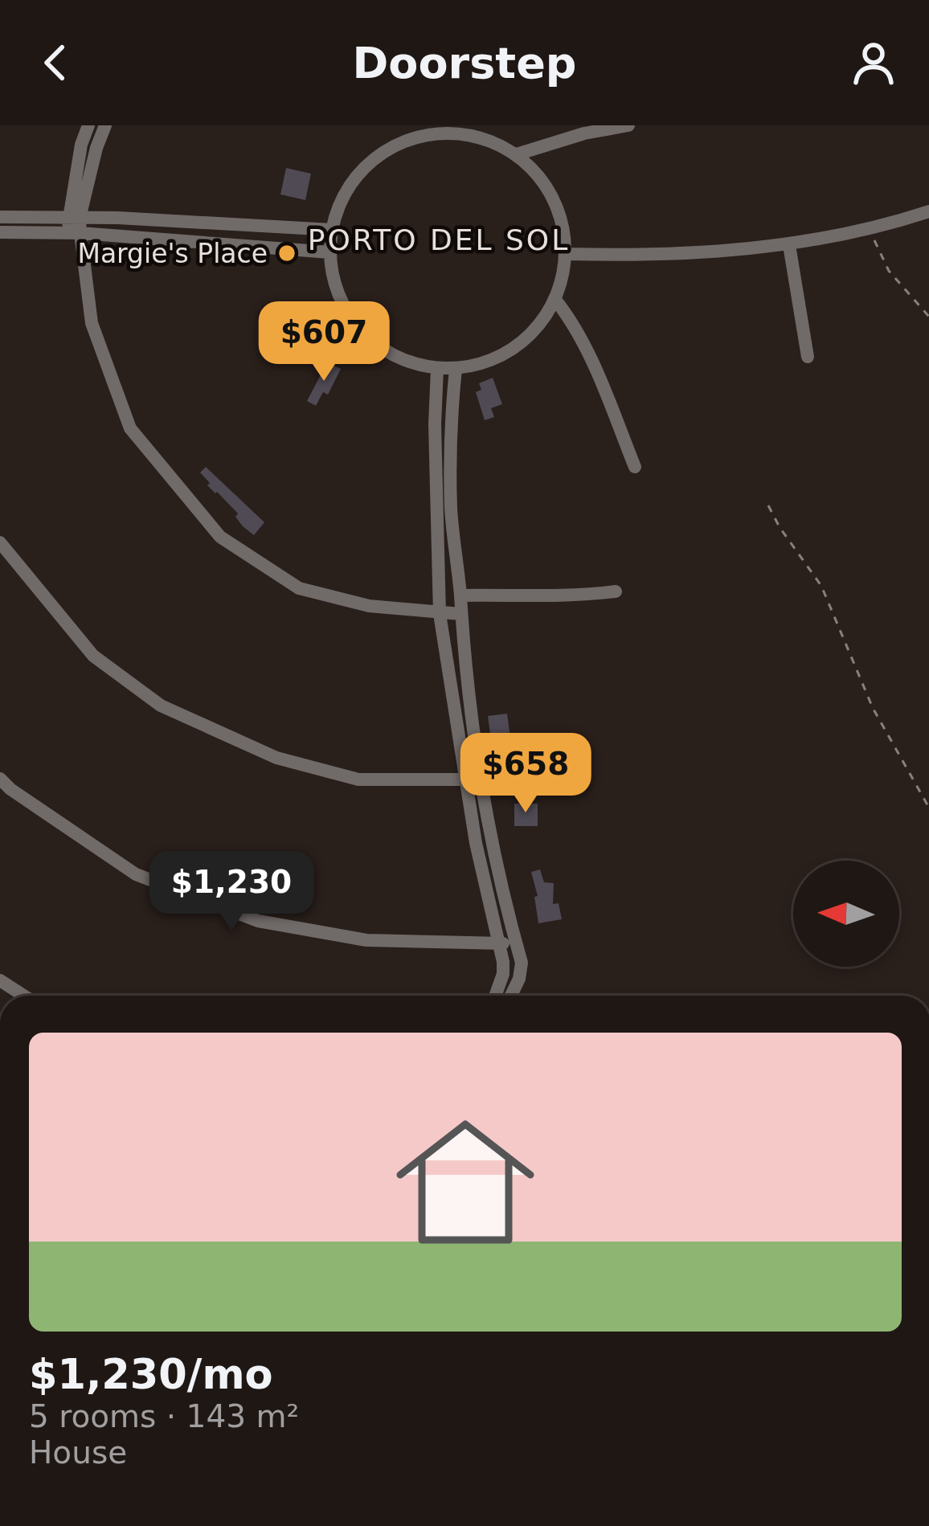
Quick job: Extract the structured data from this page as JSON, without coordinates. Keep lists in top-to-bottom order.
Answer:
{
  "districts": ["PORTO DEL SOL"],
  "places": ["Margie's Place"],
  "north": "left",
  "page": {
    "header": "Doorstep",
    "price": ["$607", "$658", "$1,230"],
    "list": [
      {
        "name": "$1,230/mo",
        "note": "5 rooms · 143 m² · House"
      }
    ]
  }
}
